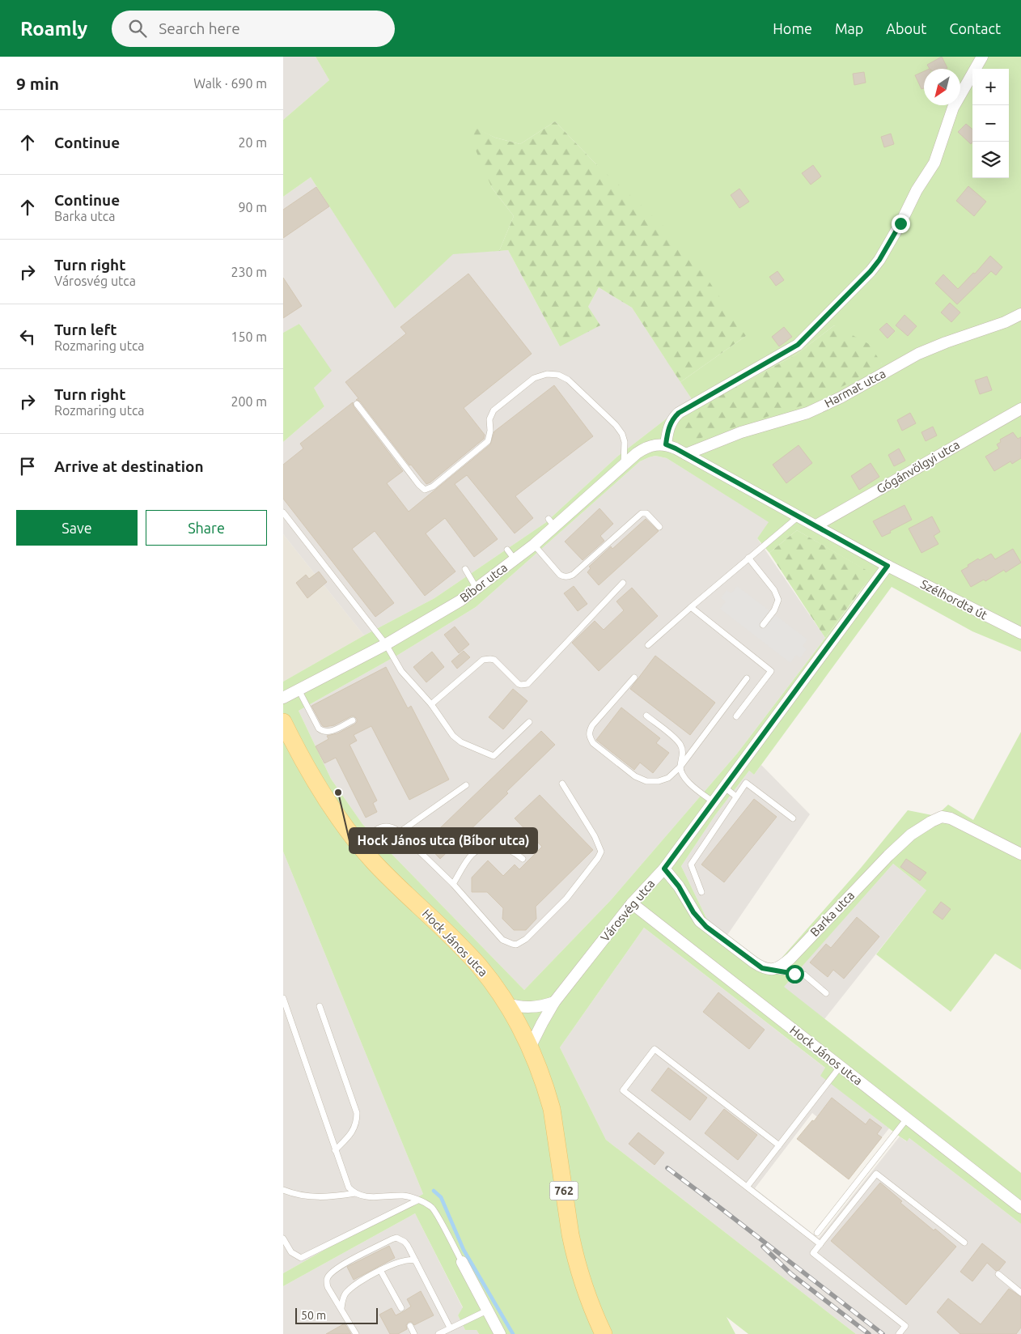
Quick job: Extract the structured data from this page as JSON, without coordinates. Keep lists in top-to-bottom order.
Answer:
{
  "streets": {
    "main road": ["Hock János utca", "762"],
    "street": [
      "Harmat utca",
      "Gógánvölgyi utca",
      "Bíbor utca",
      "Szélhordta út",
      "Városvég utca",
      "Barka utca"
    ]
  },
  "crossings": [
    ["Harmat utca", "Szélhordta út"],
    ["Gógánvölgyi utca", "Szélhordta út"],
    ["Bíbor utca", "Szélhordta út"],
    ["Szélhordta út", "Városvég utca"],
    ["Városvég utca", "Hock János utca"]
  ],
  "places": ["Hock János utca (Bíbor utca)"],
  "scale_bar": "50 m",
  "north": "bottom left",
  "page": {
    "header": "Roamly",
    "search": "Search here",
    "nav": [
      "Home",
      "Map",
      "About",
      "Contact"
    ],
    "heading": ["9 min", "Walk · 690 m"],
    "map_buttons": ["+", "−"],
    "list": [
      ["Continue", "20 m"],
      ["Continue", "Barka utca", "90 m"],
      ["Turn right", "Városvég utca", "230 m"],
      ["Turn left", "Rozmaring utca", "150 m"],
      ["Turn right", "Rozmaring utca", "200 m"],
      "Arrive at destination"
    ],
    "buttons": ["Save", "Share"],
    "scale": "50 m"
  }
}
